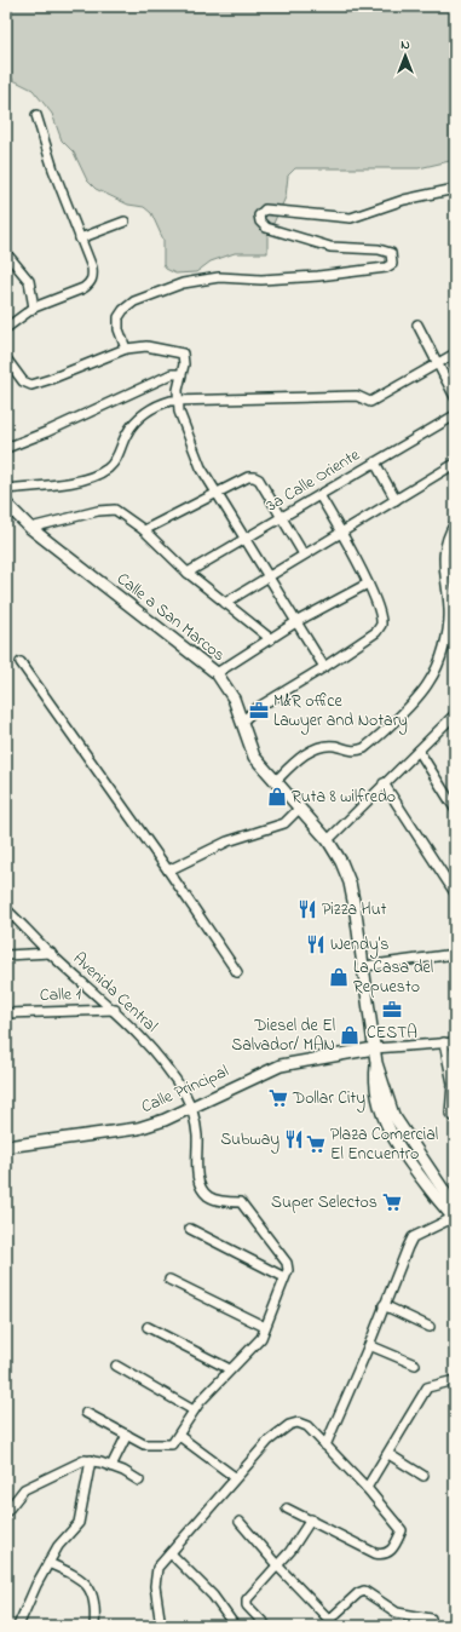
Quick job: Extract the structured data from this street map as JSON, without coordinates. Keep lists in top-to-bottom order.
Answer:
{
  "streets": {
    "main road": ["Calle a San Marcos", "Calle Principal"],
    "street": ["3a Calle Oriente", "Avenida Central", "Calle 1"]
  },
  "crossings": [
    ["Calle a San Marcos", "Calle Principal"],
    ["Avenida Central", "Calle 1"],
    ["Avenida Central", "Calle Principal"]
  ],
  "places": {
    "office": ["M&R office Lawyer and Notary", "CESTA"],
    "shop": ["Ruta 8 wilfredo", "La Casa del Repuesto", "Diesel de El Salvador/ MAN"],
    "restaurant": ["Pizza Hut", "Wendy's", "Subway"],
    "supermarket": ["Dollar City", "Plaza Comercial El Encuentro", "Super Selectos"]
  },
  "north": "top"
}
